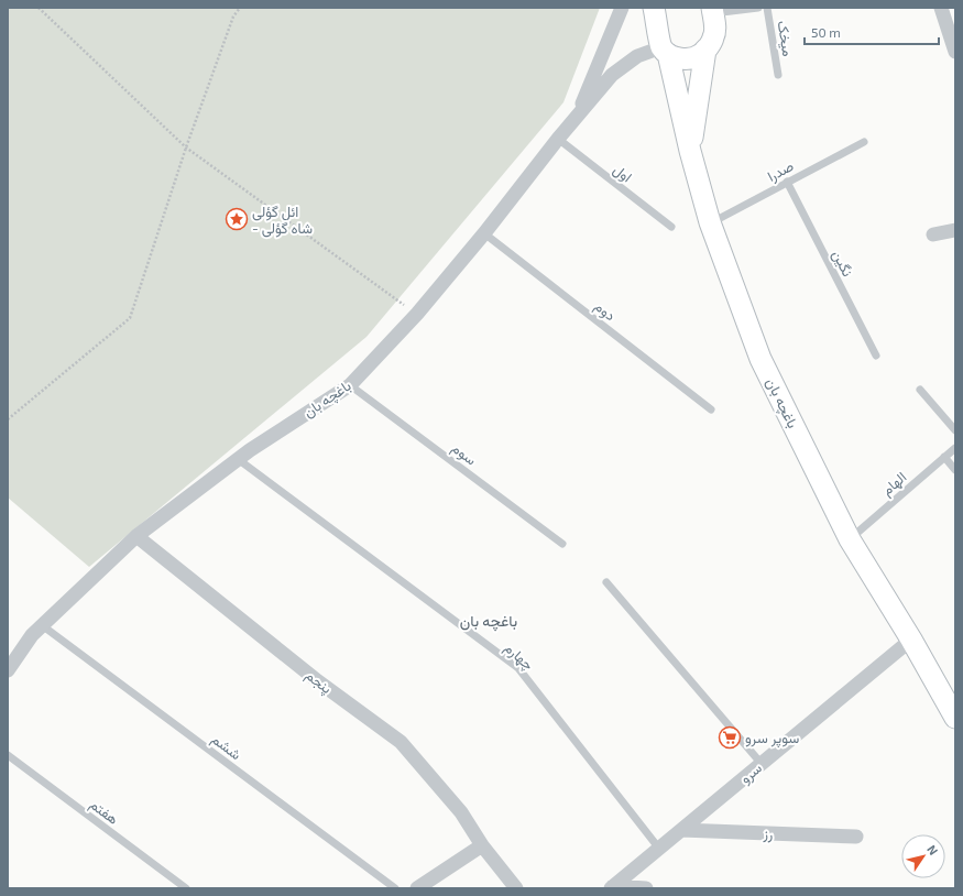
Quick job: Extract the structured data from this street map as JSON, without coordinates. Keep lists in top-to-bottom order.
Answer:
{
  "streets": {
    "main road": ["باغچه بان"],
    "street": ["پنجم", "سرو", "رز"],
    "lane": [
      "میخک",
      "صدرا",
      "اول",
      "نگین",
      "دوم",
      "سوم",
      "الهام",
      "چهارم",
      "ششم",
      "هفتم"
    ]
  },
  "crossings": [
    ["صدرا", "نگین"],
    ["صدرا", "باغچه بان"],
    ["اول", "باغچه بان"],
    ["دوم", "باغچه بان"],
    ["باغچه بان", "سوم"],
    ["باغچه بان", "الهام"],
    ["باغچه بان", "چهارم"],
    ["باغچه بان", "پنجم"],
    ["باغچه بان", "ششم"],
    ["باغچه بان", "سرو"],
    ["چهارم", "سرو"],
    ["سرو", "رز"]
  ],
  "districts": ["باغچه بان"],
  "places": {
    "place": ["ائل گؤلی - شاه گؤلی"],
    "supermarket": ["سوپر سرو"]
  },
  "scale_bar": "50 m",
  "north": "top right"
}
